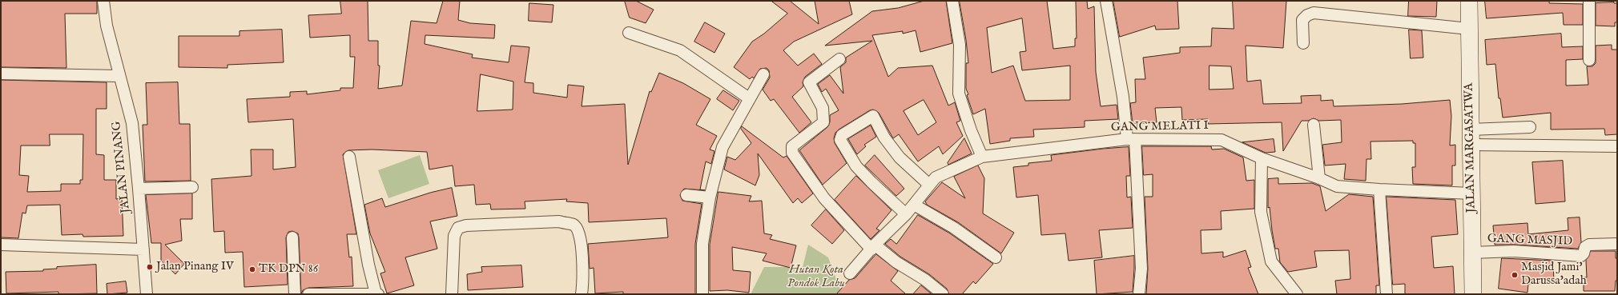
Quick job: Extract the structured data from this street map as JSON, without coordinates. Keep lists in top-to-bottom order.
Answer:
{
  "streets": {
    "street": [
      "GANG MELATI I",
      "JALAN MARGASATWA",
      "JALAN PINANG",
      "GANG MASJID"
    ]
  },
  "crossings": [
    ["GANG MELATI I", "JALAN MARGASATWA"],
    ["JALAN MARGASATWA", "GANG MASJID"]
  ],
  "parks": ["Hutan Kota Pondok Labu"],
  "places": ["Jalan Pinang IV", "TK DPN 86", "Masjid Jami' Darussa'adah"]
}
